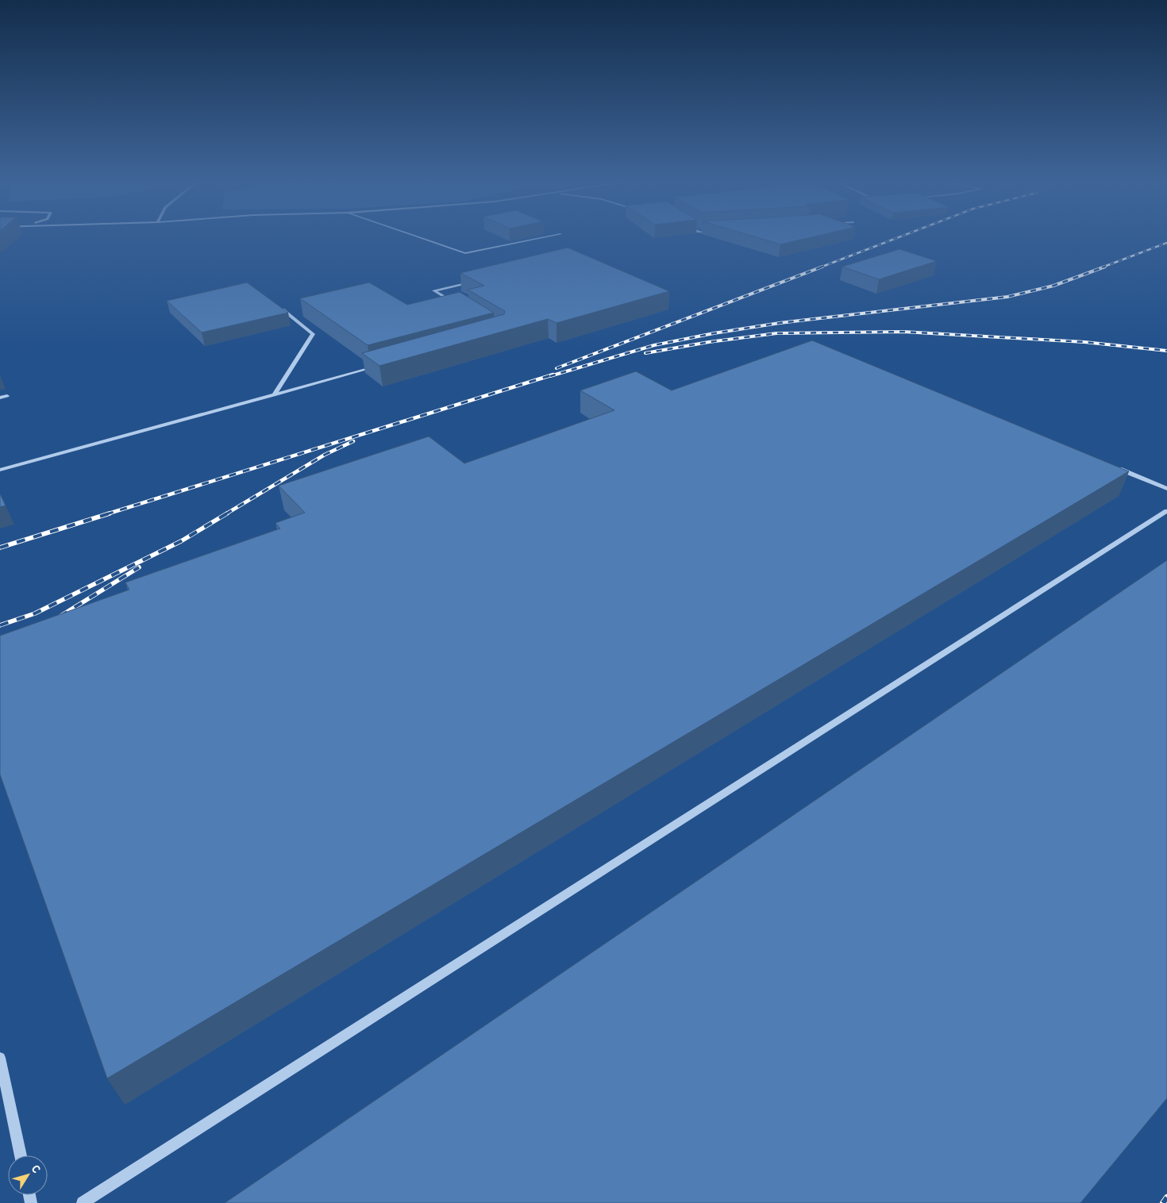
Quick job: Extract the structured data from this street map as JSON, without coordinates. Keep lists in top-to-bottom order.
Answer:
{
  "north": "top right"
}
